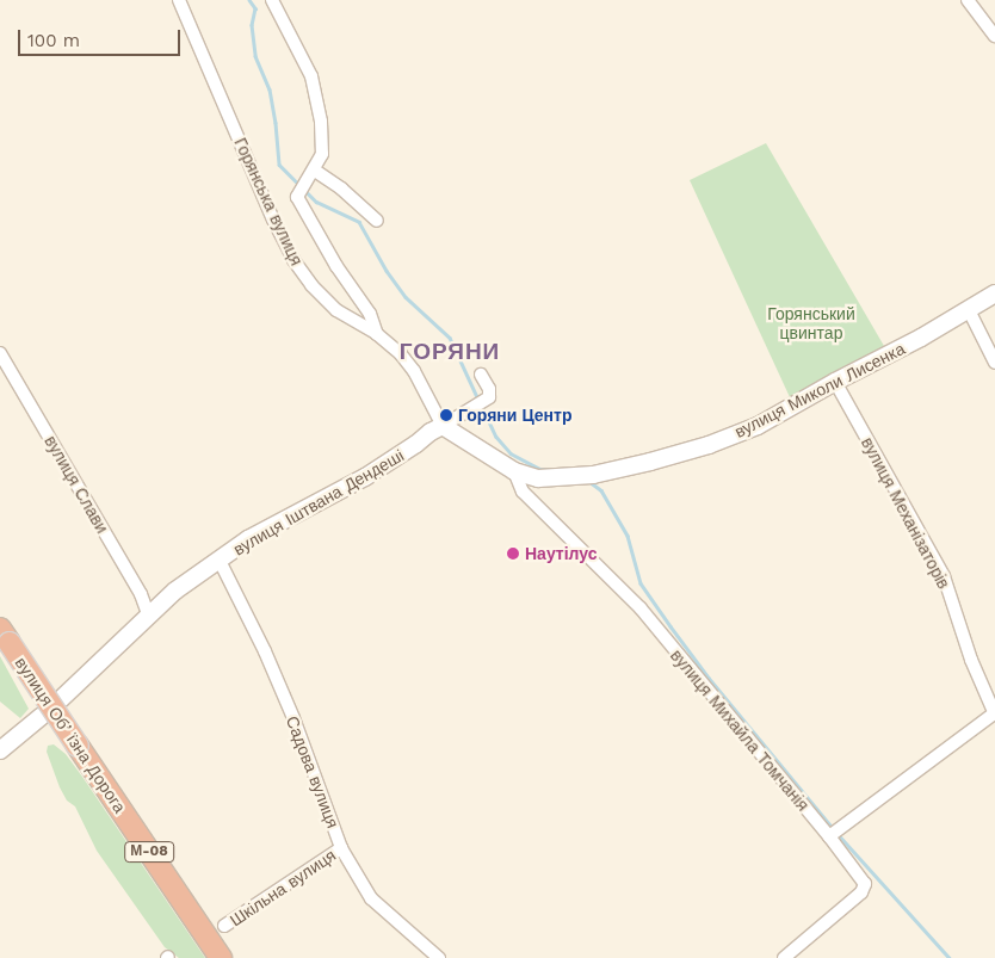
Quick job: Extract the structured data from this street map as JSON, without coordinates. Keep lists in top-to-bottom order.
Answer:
{
  "streets": {
    "highway": ["вулиця Обʼїзна Дорога", "М-08"],
    "street": [
      "Горянська вулиця",
      "вулиця Миколи Лисенка",
      "вулиця Слави",
      "вулиця Іштвана Дендеші",
      "вулиця Механізаторів",
      "вулиця Михайла Томчанія",
      "Садова вулиця",
      "Шкільна вулиця"
    ]
  },
  "crossings": [
    ["Горянська вулиця", "вулиця Миколи Лисенка"],
    ["Горянська вулиця", "вулиця Іштвана Дендеші"],
    ["вулиця Миколи Лисенка", "вулиця Іштвана Дендеші"],
    ["вулиця Миколи Лисенка", "вулиця Механізаторів"],
    ["вулиця Миколи Лисенка", "вулиця Михайла Томчанія"],
    ["вулиця Слави", "вулиця Іштвана Дендеші"],
    ["вулиця Іштвана Дендеші", "Садова вулиця"],
    ["Садова вулиця", "Шкільна вулиця"]
  ],
  "districts": ["ГОРЯНИ"],
  "parks": ["Горянський цвинтар"],
  "places": ["Горяни Центр", "Наутілус"],
  "scale_bar": "100 m"
}
